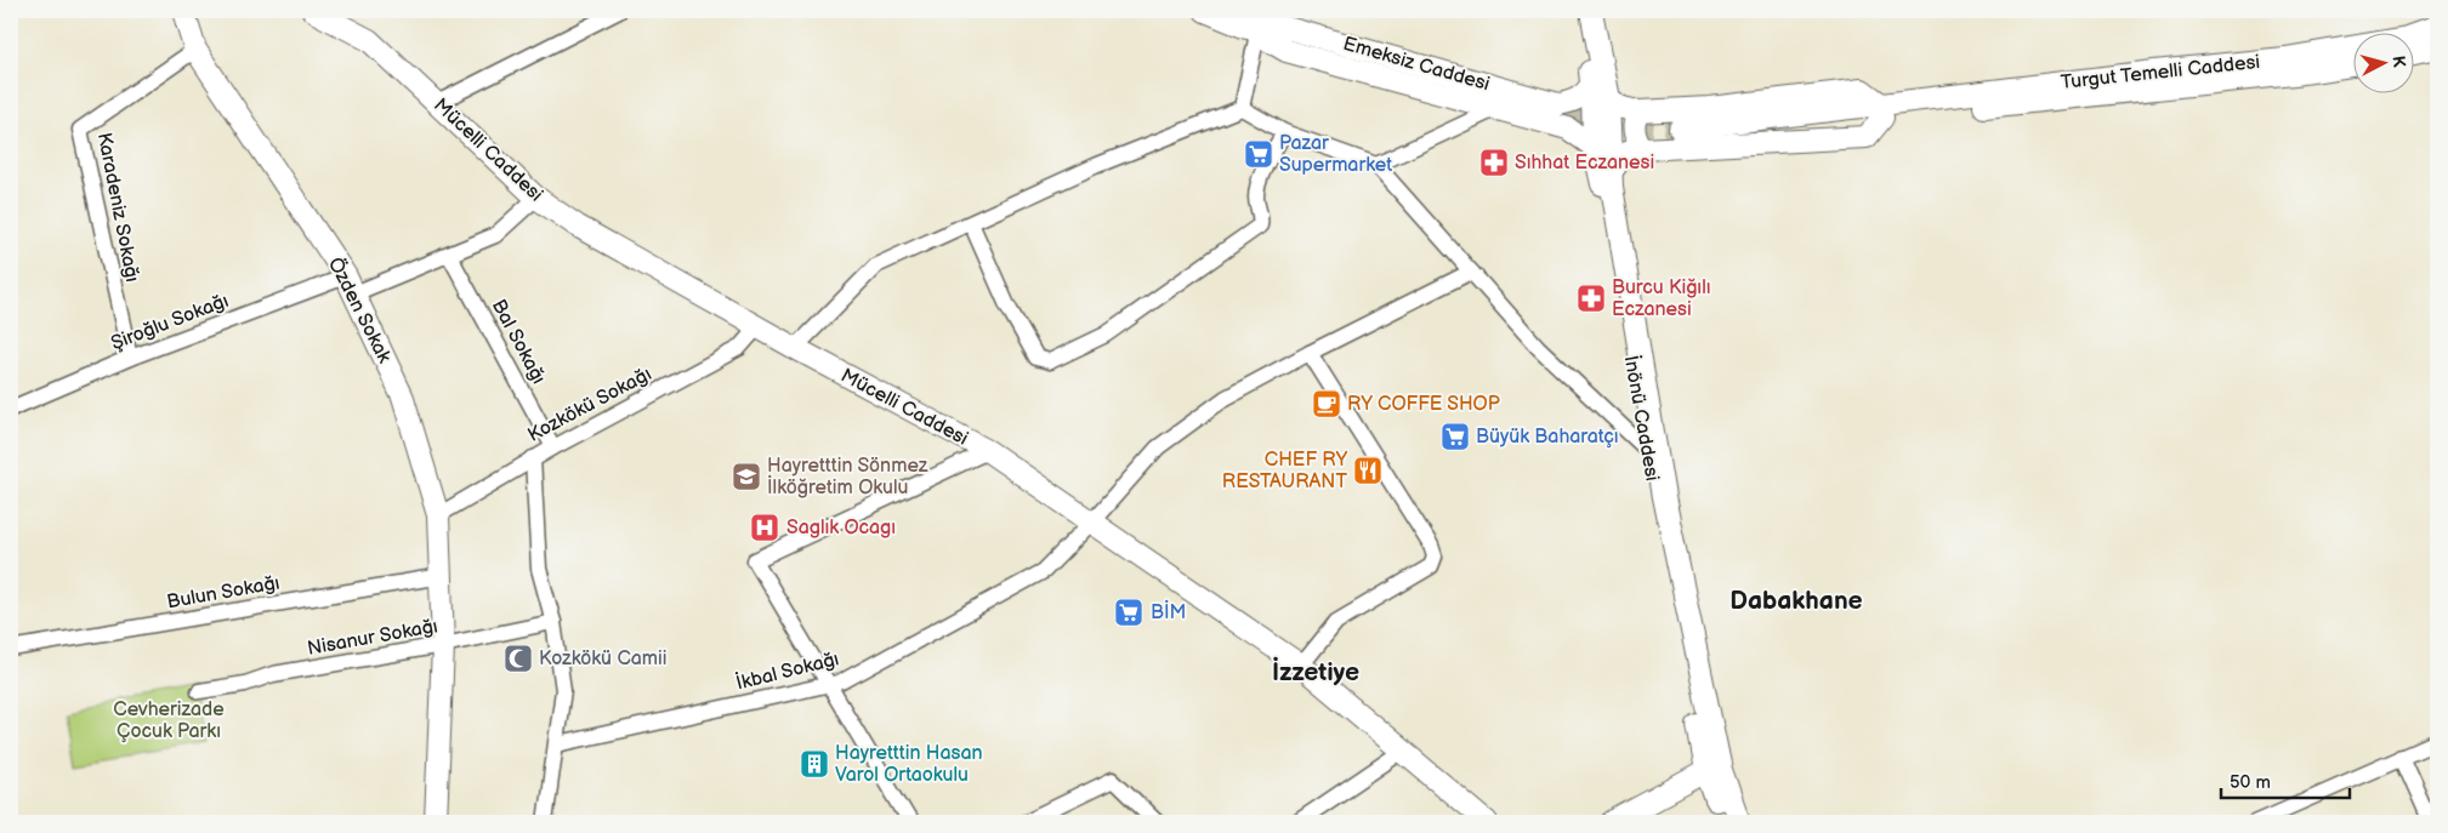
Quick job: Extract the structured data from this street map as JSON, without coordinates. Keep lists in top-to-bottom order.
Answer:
{
  "streets": {
    "main road": [
      "Emeksiz Caddesi",
      "Turgut Temelli Caddesi",
      "Mücelli Caddesi",
      "Özden Sokak",
      "İnönü Caddesi"
    ],
    "street": [
      "Karadeniz Sokağı",
      "Şiroğlu Sokağı",
      "Bal Sokağı",
      "Kozkökü Sokağı",
      "Bulun Sokağı",
      "Nisanur Sokağı",
      "İkbal Sokağı"
    ]
  },
  "crossings": [
    ["Emeksiz Caddesi", "İnönü Caddesi"],
    ["Mücelli Caddesi", "Şiroğlu Sokağı"],
    ["Mücelli Caddesi", "Kozkökü Sokağı"],
    ["Mücelli Caddesi", "İkbal Sokağı"],
    ["Karadeniz Sokağı", "Özden Sokak"],
    ["Karadeniz Sokağı", "Şiroğlu Sokağı"],
    ["Özden Sokak", "Şiroğlu Sokağı"],
    ["Özden Sokak", "Kozkökü Sokağı"],
    ["Özden Sokak", "Bulun Sokağı"],
    ["Özden Sokak", "Nisanur Sokağı"],
    ["Şiroğlu Sokağı", "Bal Sokağı"],
    ["Bal Sokağı", "Kozkökü Sokağı"]
  ],
  "districts": ["Dabakhane", "İzzetiye"],
  "parks": ["Cevherizade Çocuk Parkı"],
  "places": {
    "supermarket": ["Pazar Supermarket", "Büyük Baharatçı", "BİM"],
    "pharmacy": ["Sıhhat Eczanesi", "Burcu Kiğılı Eczanesi"],
    "cafe": ["RY COFFE SHOP"],
    "restaurant": ["CHEF RY RESTAURANT"],
    "school or university": ["Hayretttin Sönmez İlköğretim Okulu"],
    "hospital": ["Saglık Ocagı"],
    "mosque": ["Kozkökü Camii"],
    "building": ["Hayretttin Hasan Varol Ortaokulu"]
  },
  "scale_bar": "50 m",
  "north": "right"
}
